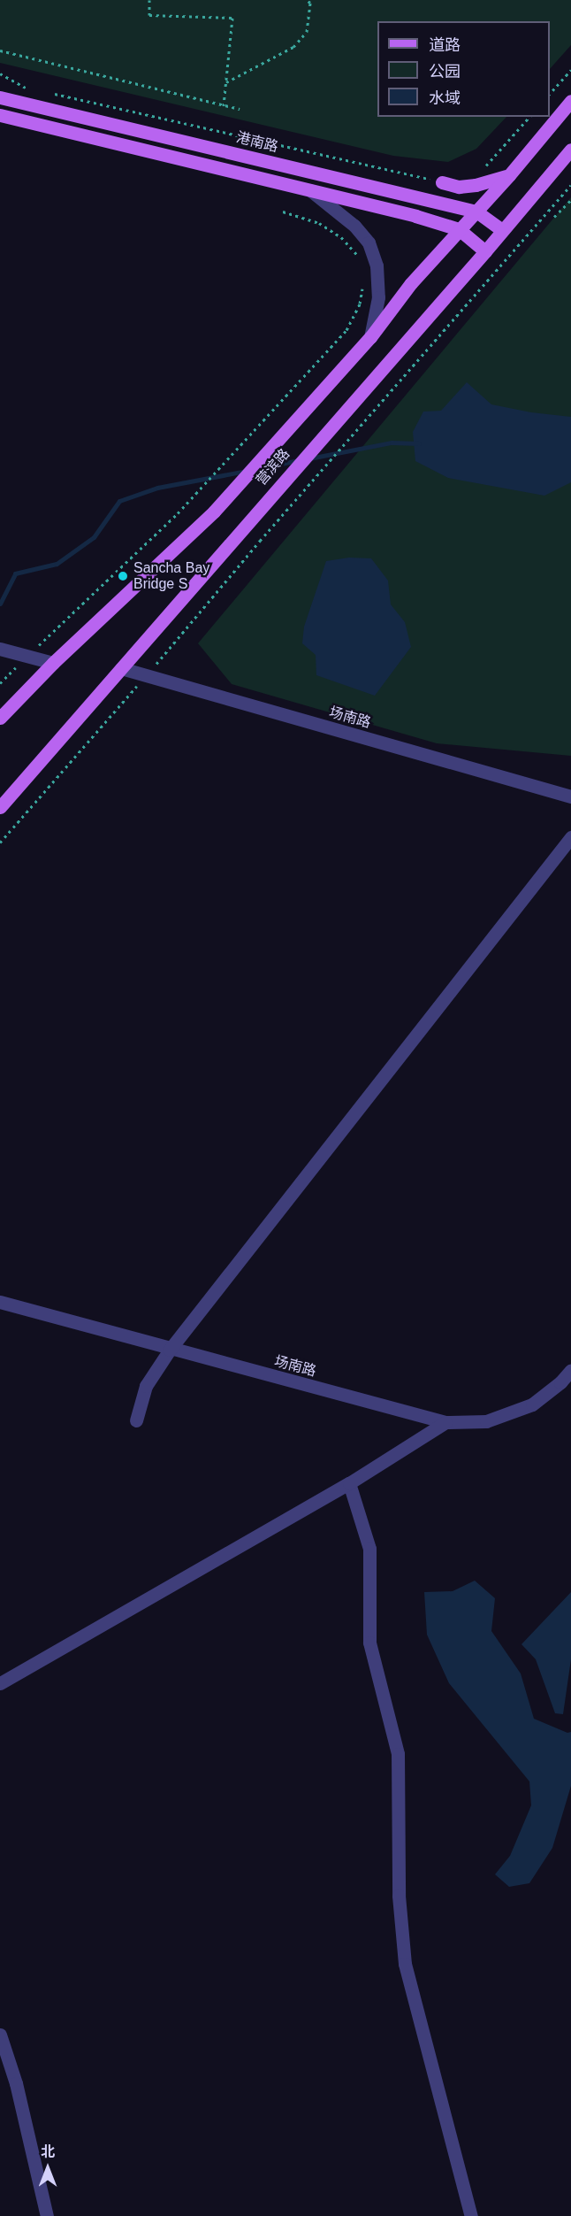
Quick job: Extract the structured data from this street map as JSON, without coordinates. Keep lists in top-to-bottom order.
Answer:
{
  "streets": {
    "main road": ["港南路", "营滨路"],
    "street": ["场南路"]
  },
  "crossings": [
    ["港南路", "营滨路"],
    ["营滨路", "场南路"]
  ],
  "places": ["Sancha Bay Bridge S"],
  "legend": ["道路", "公园", "水域"],
  "north": "top"
}
